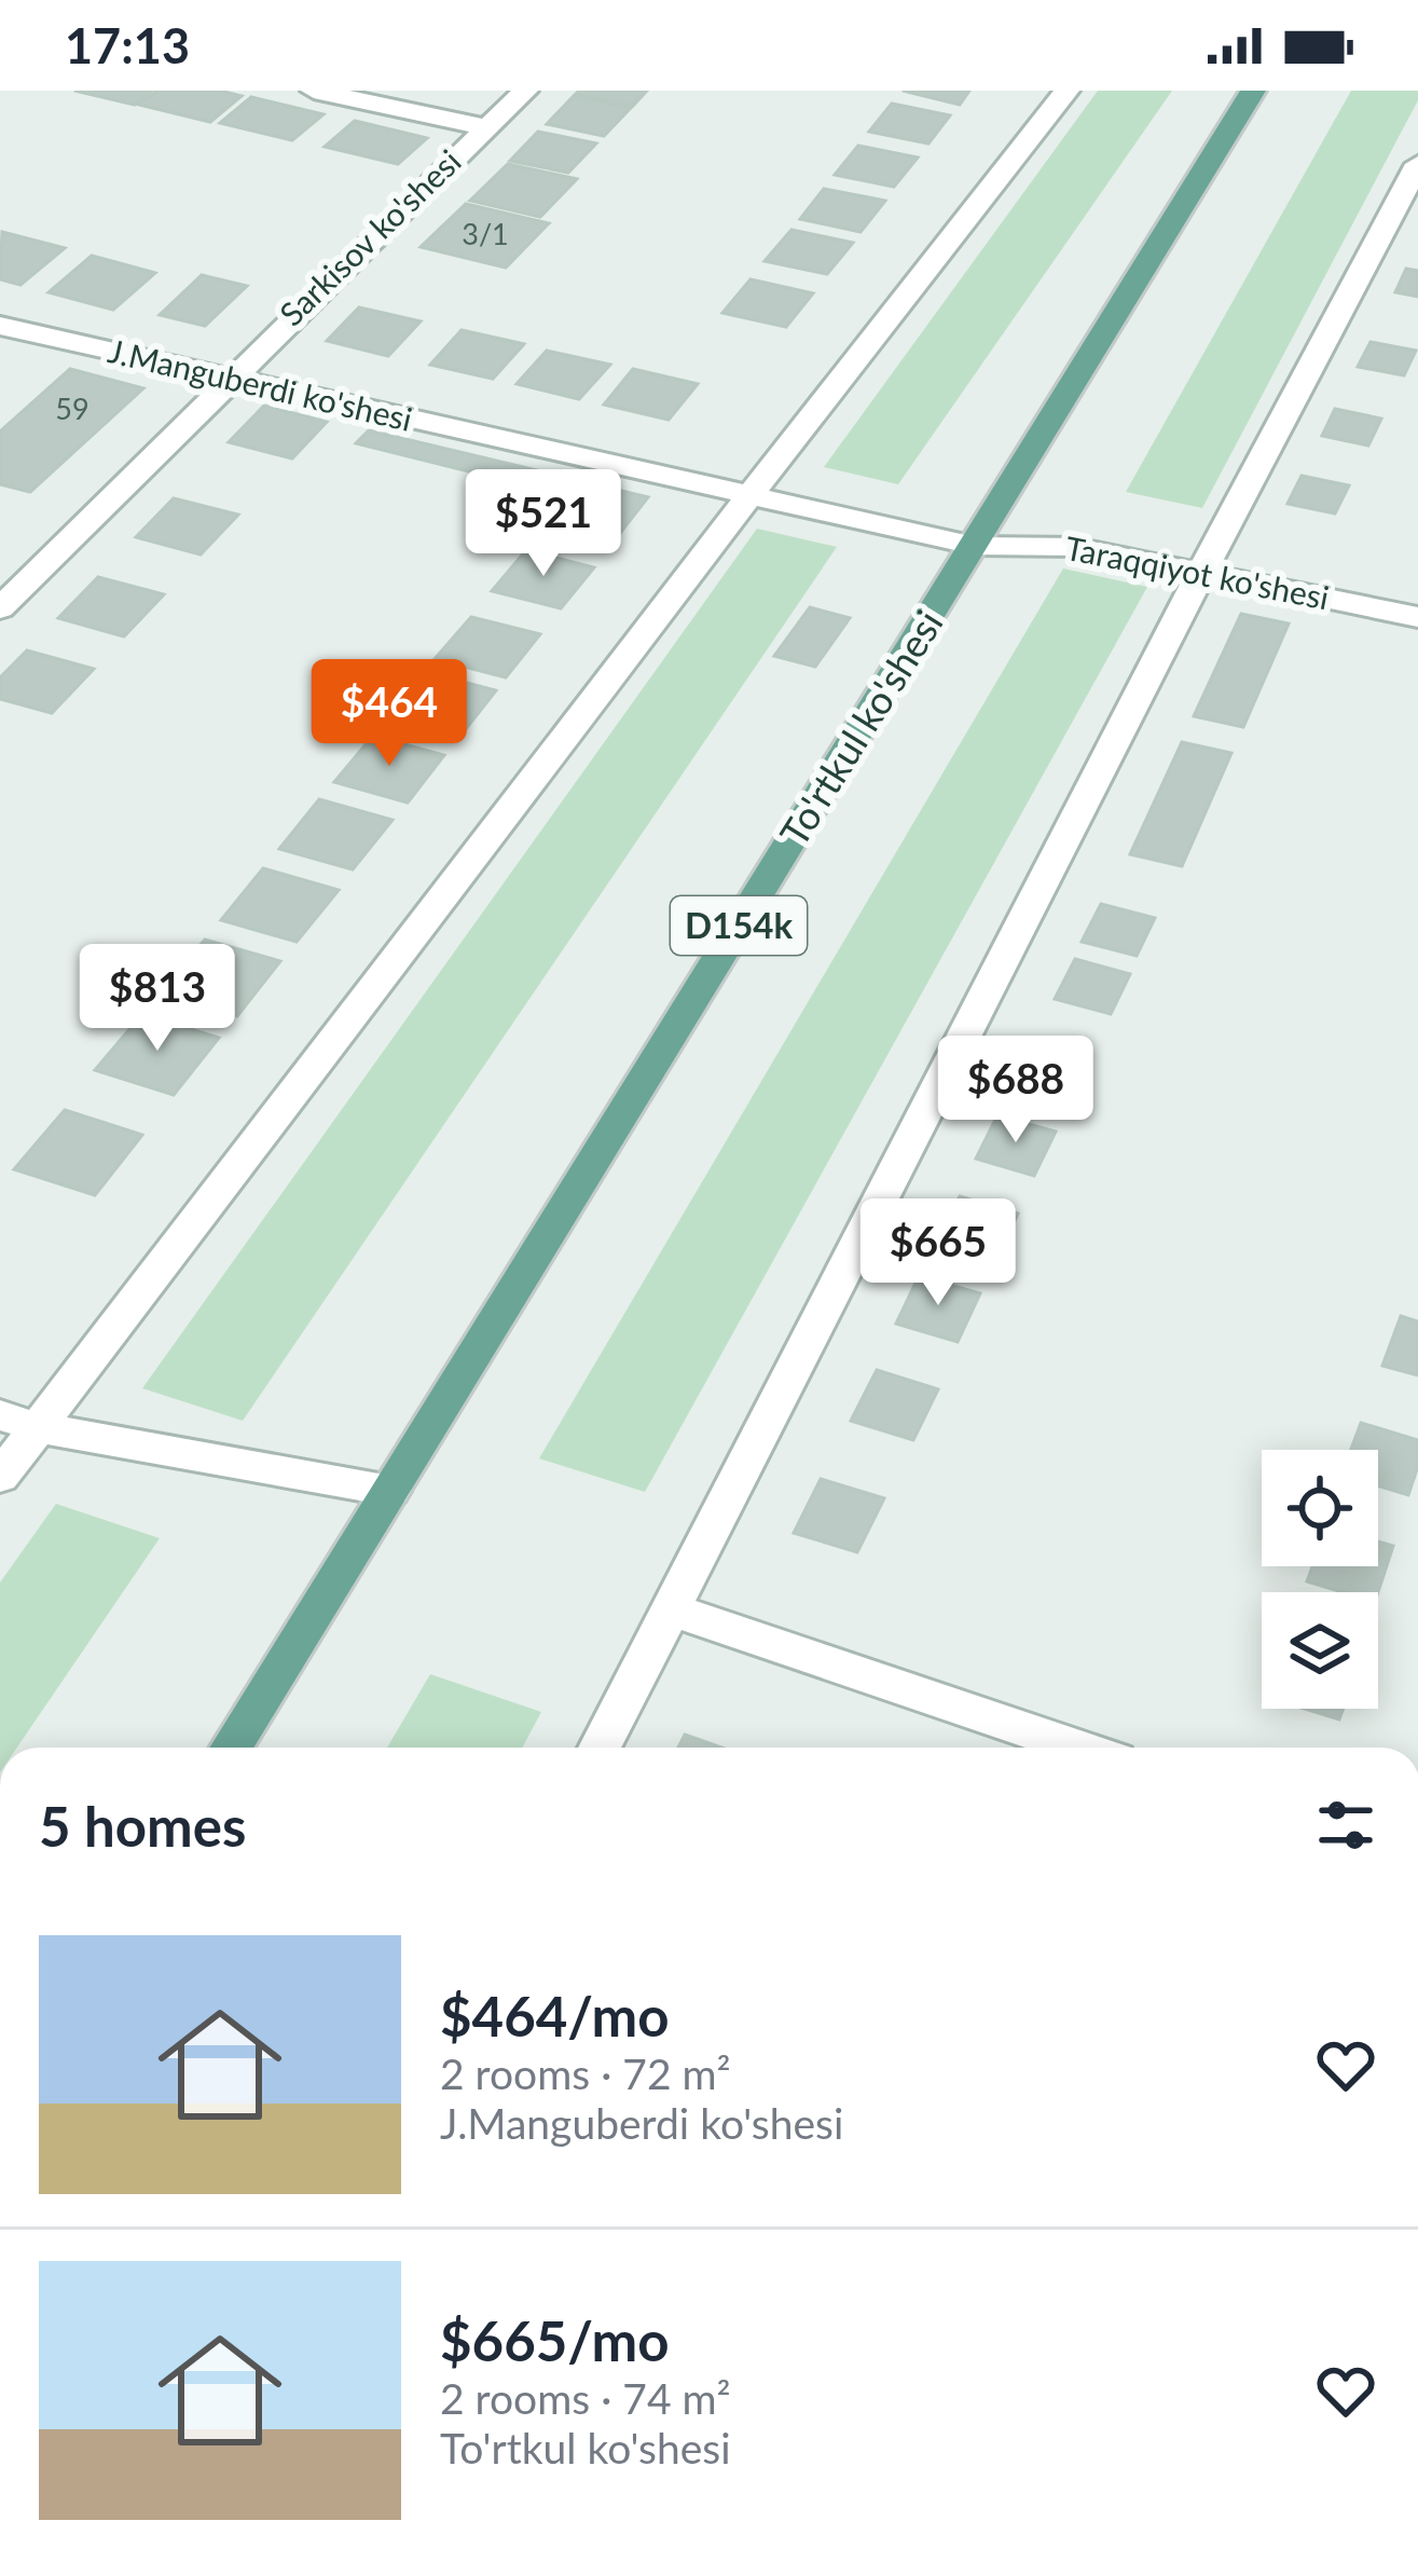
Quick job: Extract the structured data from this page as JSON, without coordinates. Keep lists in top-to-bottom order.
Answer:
{
  "streets": {
    "main road": ["To'rtkul ko'shesi", "D154k"],
    "street": ["Sarkisov ko'shesi", "J.Manguberdi ko'shesi", "Taraqqiyot ko'shesi"]
  },
  "crossings": [
    ["Sarkisov ko'shesi", "J.Manguberdi ko'shesi"],
    ["J.Manguberdi ko'shesi", "Taraqqiyot ko'shesi"],
    ["J.Manguberdi ko'shesi", "To'rtkul ko'shesi"],
    ["Taraqqiyot ko'shesi", "To'rtkul ko'shesi"]
  ],
  "house_numbers": ["3/1", "59"],
  "page": {
    "status": "17:13",
    "price": [
      "$521",
      "$464",
      "$813",
      "$688",
      "$665"
    ],
    "heading": "5 homes",
    "list": [
      {
        "name": "$464/mo",
        "note": "2 rooms · 72 m² · J.Manguberdi ko'shesi"
      },
      {
        "name": "$665/mo",
        "note": "2 rooms · 74 m² · To'rtkul ko'shesi"
      }
    ]
  }
}
